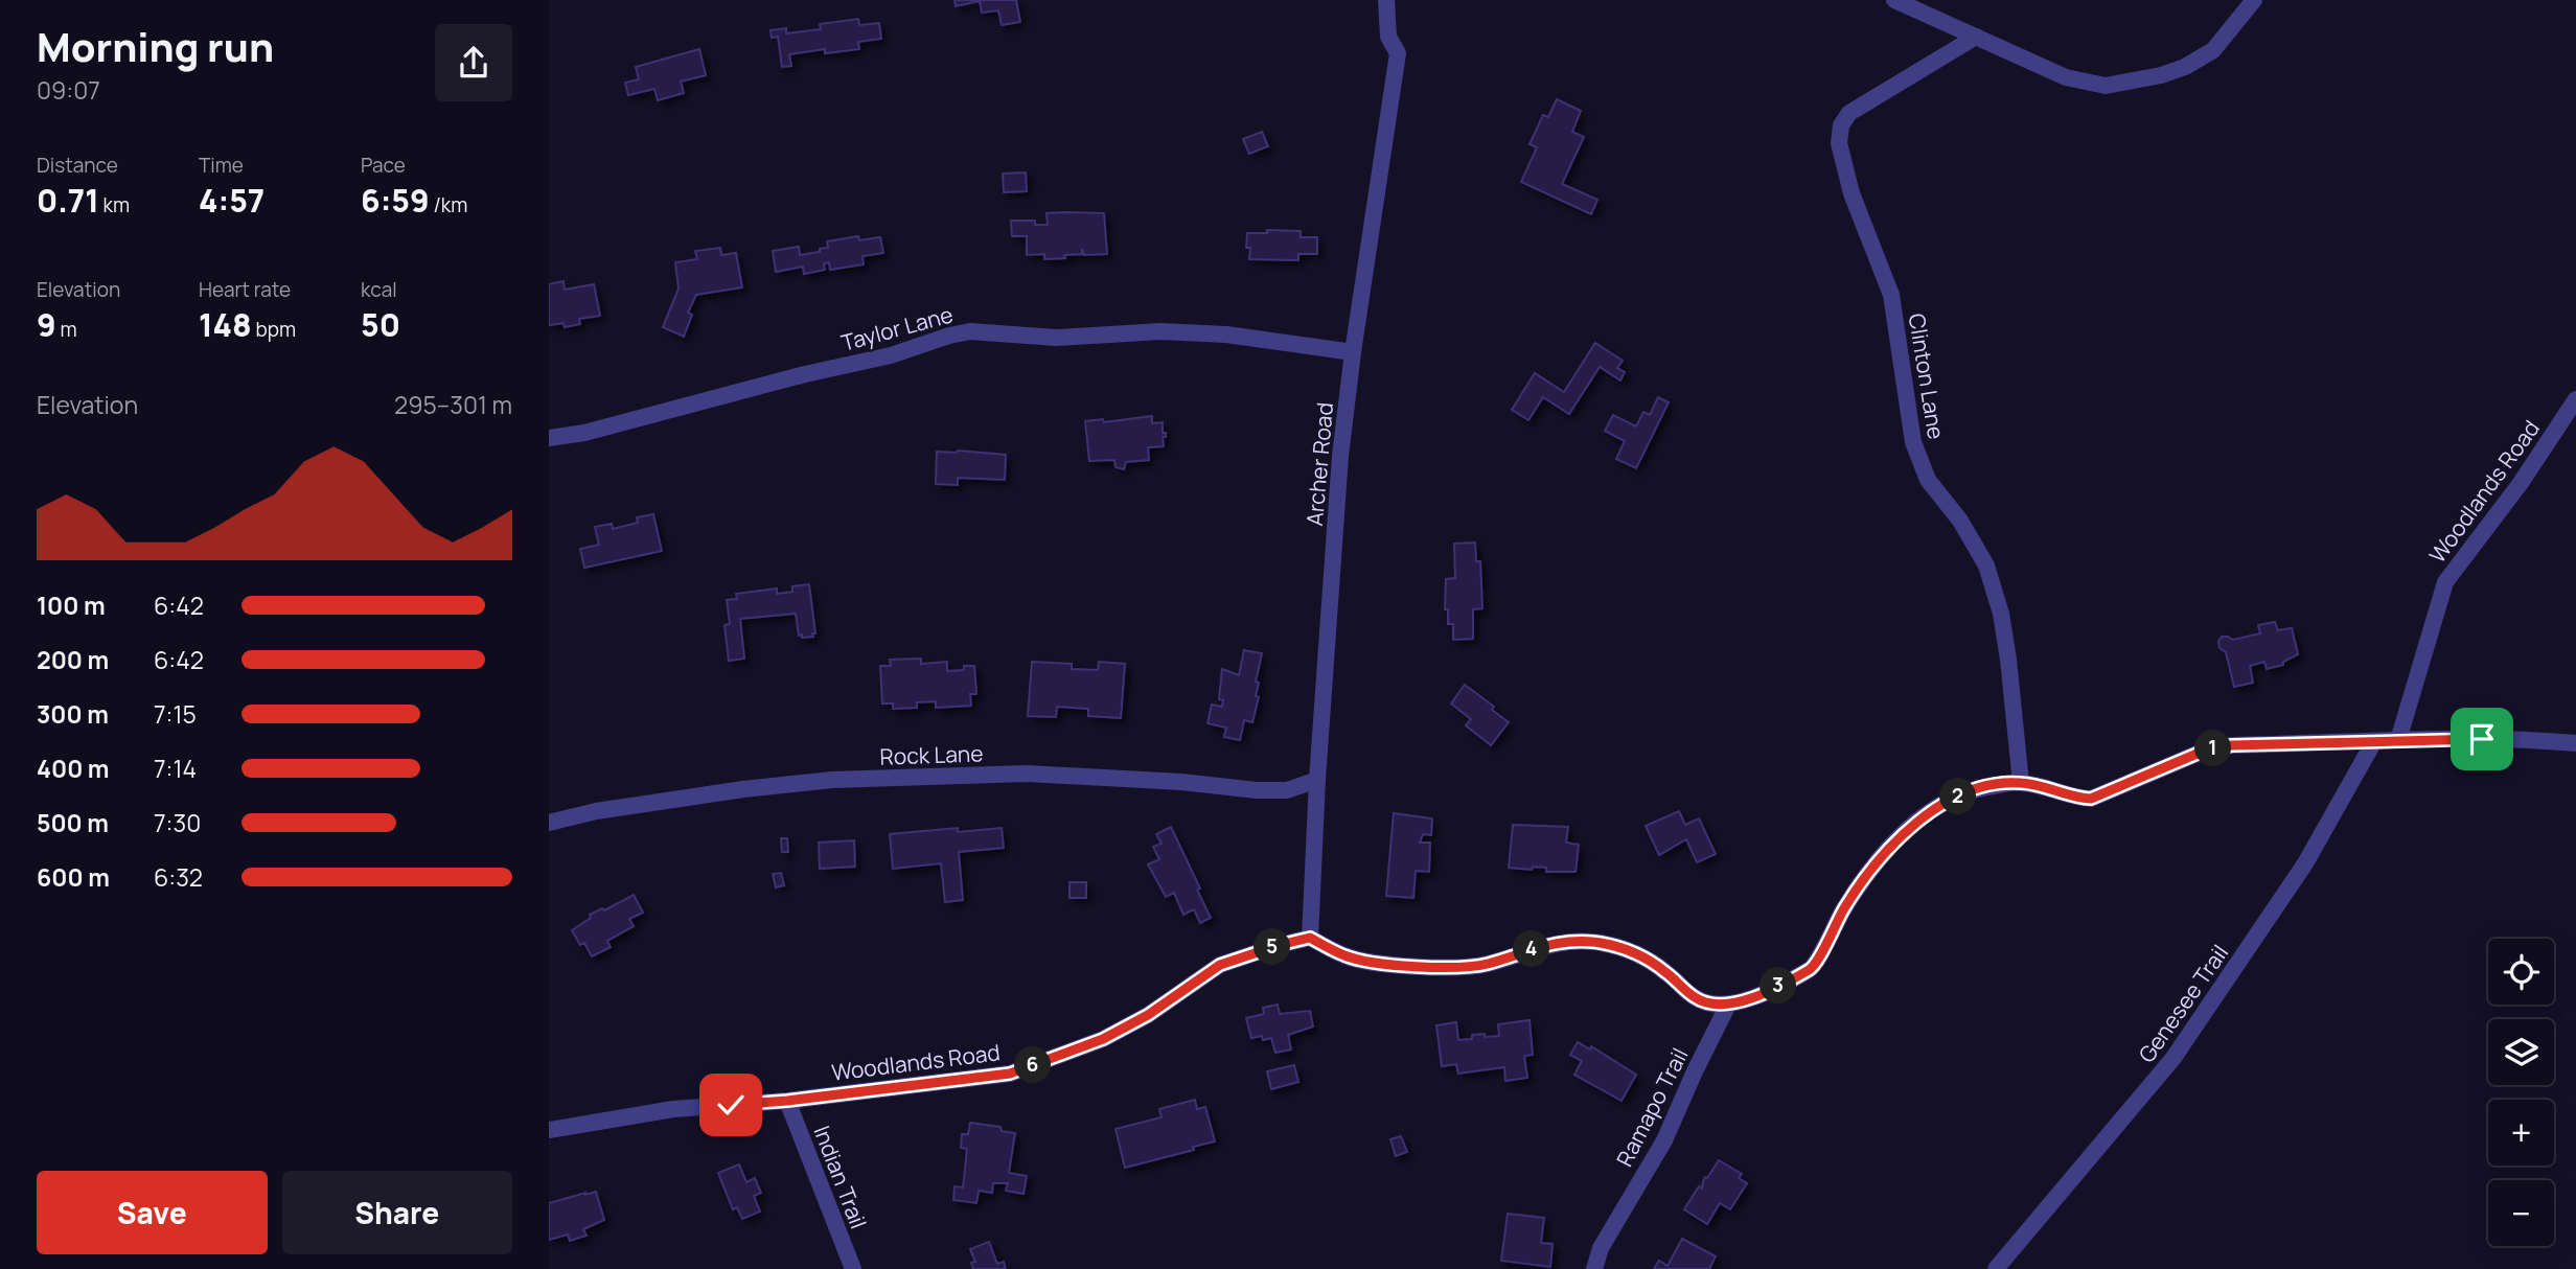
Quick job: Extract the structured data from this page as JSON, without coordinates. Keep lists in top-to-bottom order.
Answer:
{
  "streets": {
    "street": [
      "Taylor Lane",
      "Clinton Lane",
      "Archer Road",
      "Woodlands Road",
      "Rock Lane",
      "Genesee Trail",
      "Ramapo Trail",
      "Indian Trail"
    ]
  },
  "crossings": [
    ["Taylor Lane", "Archer Road"],
    ["Archer Road", "Woodlands Road"],
    ["Archer Road", "Rock Lane"],
    ["Woodlands Road", "Indian Trail"]
  ],
  "page": {
    "heading": ["Morning run", "09:07"],
    "stats": [
      ["Distance", "0.71 km"],
      ["Time", "4:57"],
      ["Pace", "6:59 /km"],
      ["Elevation", "9 m"],
      ["Heart rate", "148 bpm"],
      ["kcal", "50"]
    ],
    "chart": ["Elevation", "295–301 m"],
    "list": [
      {
        "name": "100 m",
        "note": "6:42"
      },
      {
        "name": "200 m",
        "note": "6:42"
      },
      {
        "name": "300 m",
        "note": "7:15"
      },
      {
        "name": "400 m",
        "note": "7:14"
      },
      {
        "name": "500 m",
        "note": "7:30"
      },
      {
        "name": "600 m",
        "note": "6:32"
      }
    ],
    "pins": [
      "1",
      "2",
      "5",
      "4",
      "3",
      "6"
    ],
    "map_buttons": ["+", "−"],
    "buttons": ["Save", "Share"]
  }
}
